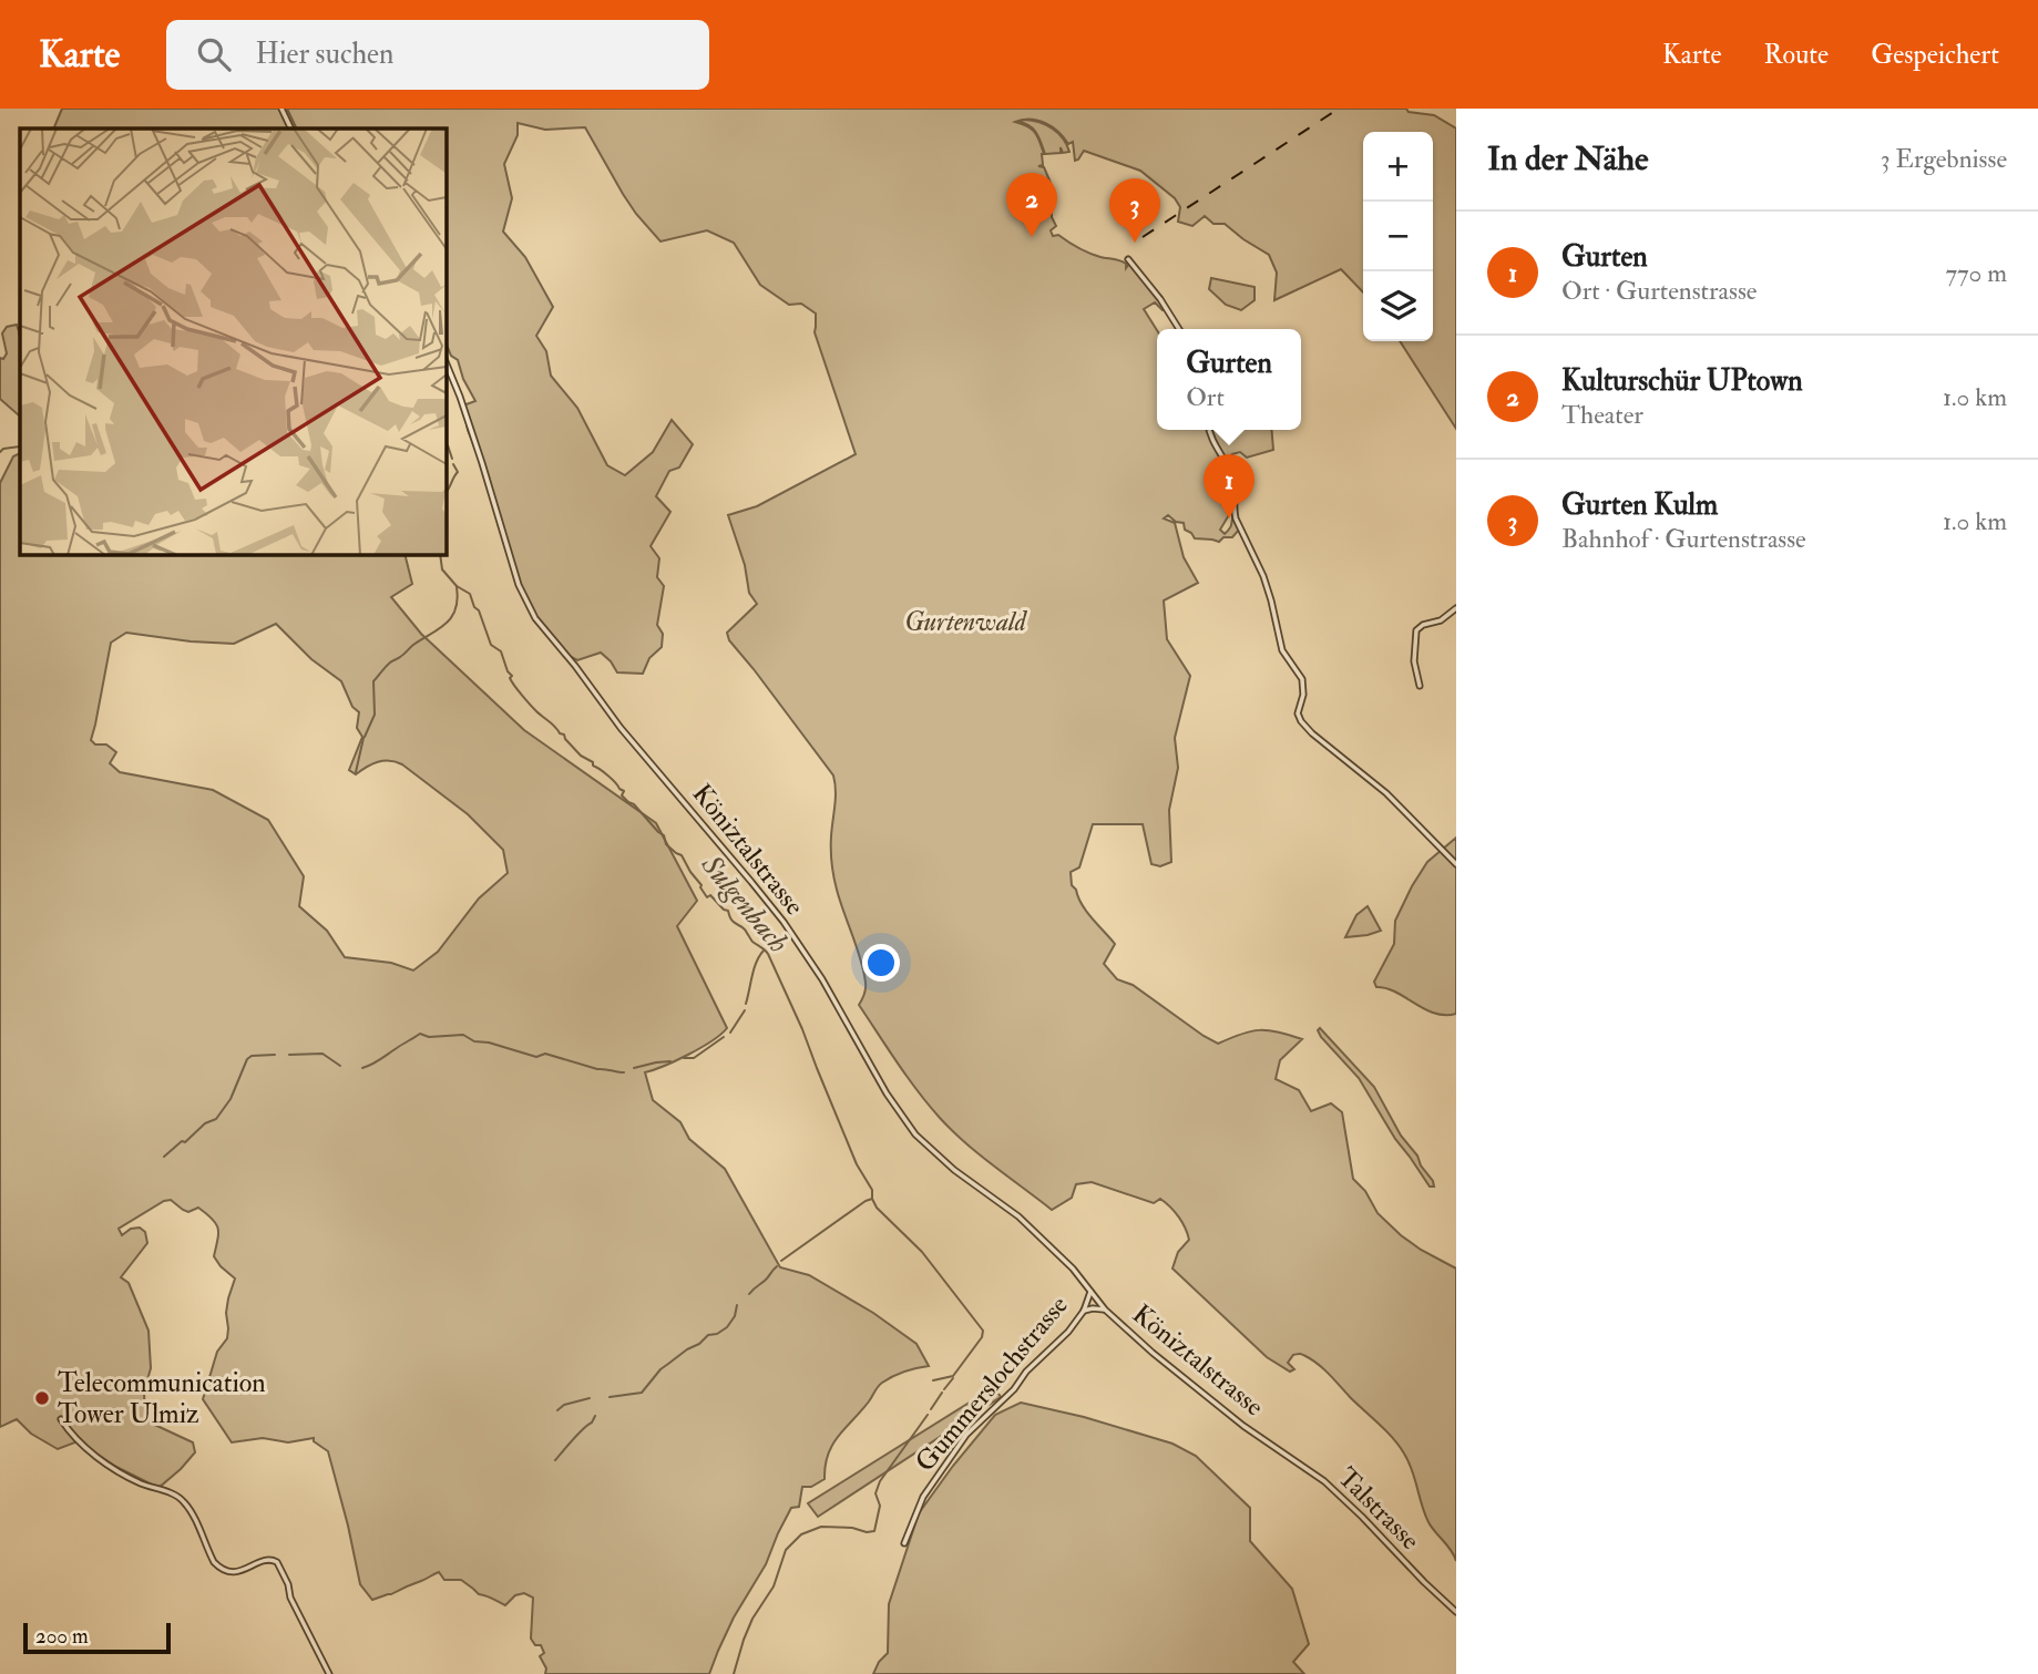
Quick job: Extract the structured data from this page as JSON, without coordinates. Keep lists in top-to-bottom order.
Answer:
{
  "streets": {
    "street": ["Köniztalstrasse", "Gummerslochstrasse", "Talstrasse"]
  },
  "crossings": [
    ["Köniztalstrasse", "Gummerslochstrasse"],
    ["Köniztalstrasse", "Talstrasse"]
  ],
  "water": ["Sulgenbach"],
  "parks": ["Gurtenwald"],
  "places": ["Telecommunication Tower Ulmiz"],
  "scale_bar": "200 m",
  "page": {
    "header": "Karte",
    "search": "Hier suchen",
    "nav": ["Karte", "Route", "Gespeichert"],
    "heading": ["In der Nähe", "3 Ergebnisse"],
    "map_buttons": ["+", "−"],
    "pins": ["2", "3", "1"],
    "list": [
      {
        "mark": "1",
        "name": "Gurten",
        "note": "Ort · Gurtenstrasse",
        "value": "770 m"
      },
      {
        "mark": "2",
        "name": "Kulturschür UPtown",
        "note": "Theater",
        "value": "1.0 km"
      },
      {
        "mark": "3",
        "name": "Gurten Kulm",
        "note": "Bahnhof · Gurtenstrasse",
        "value": "1.0 km"
      }
    ],
    "popup": ["Gurten", "Ort"],
    "scale": "200 m"
  }
}
